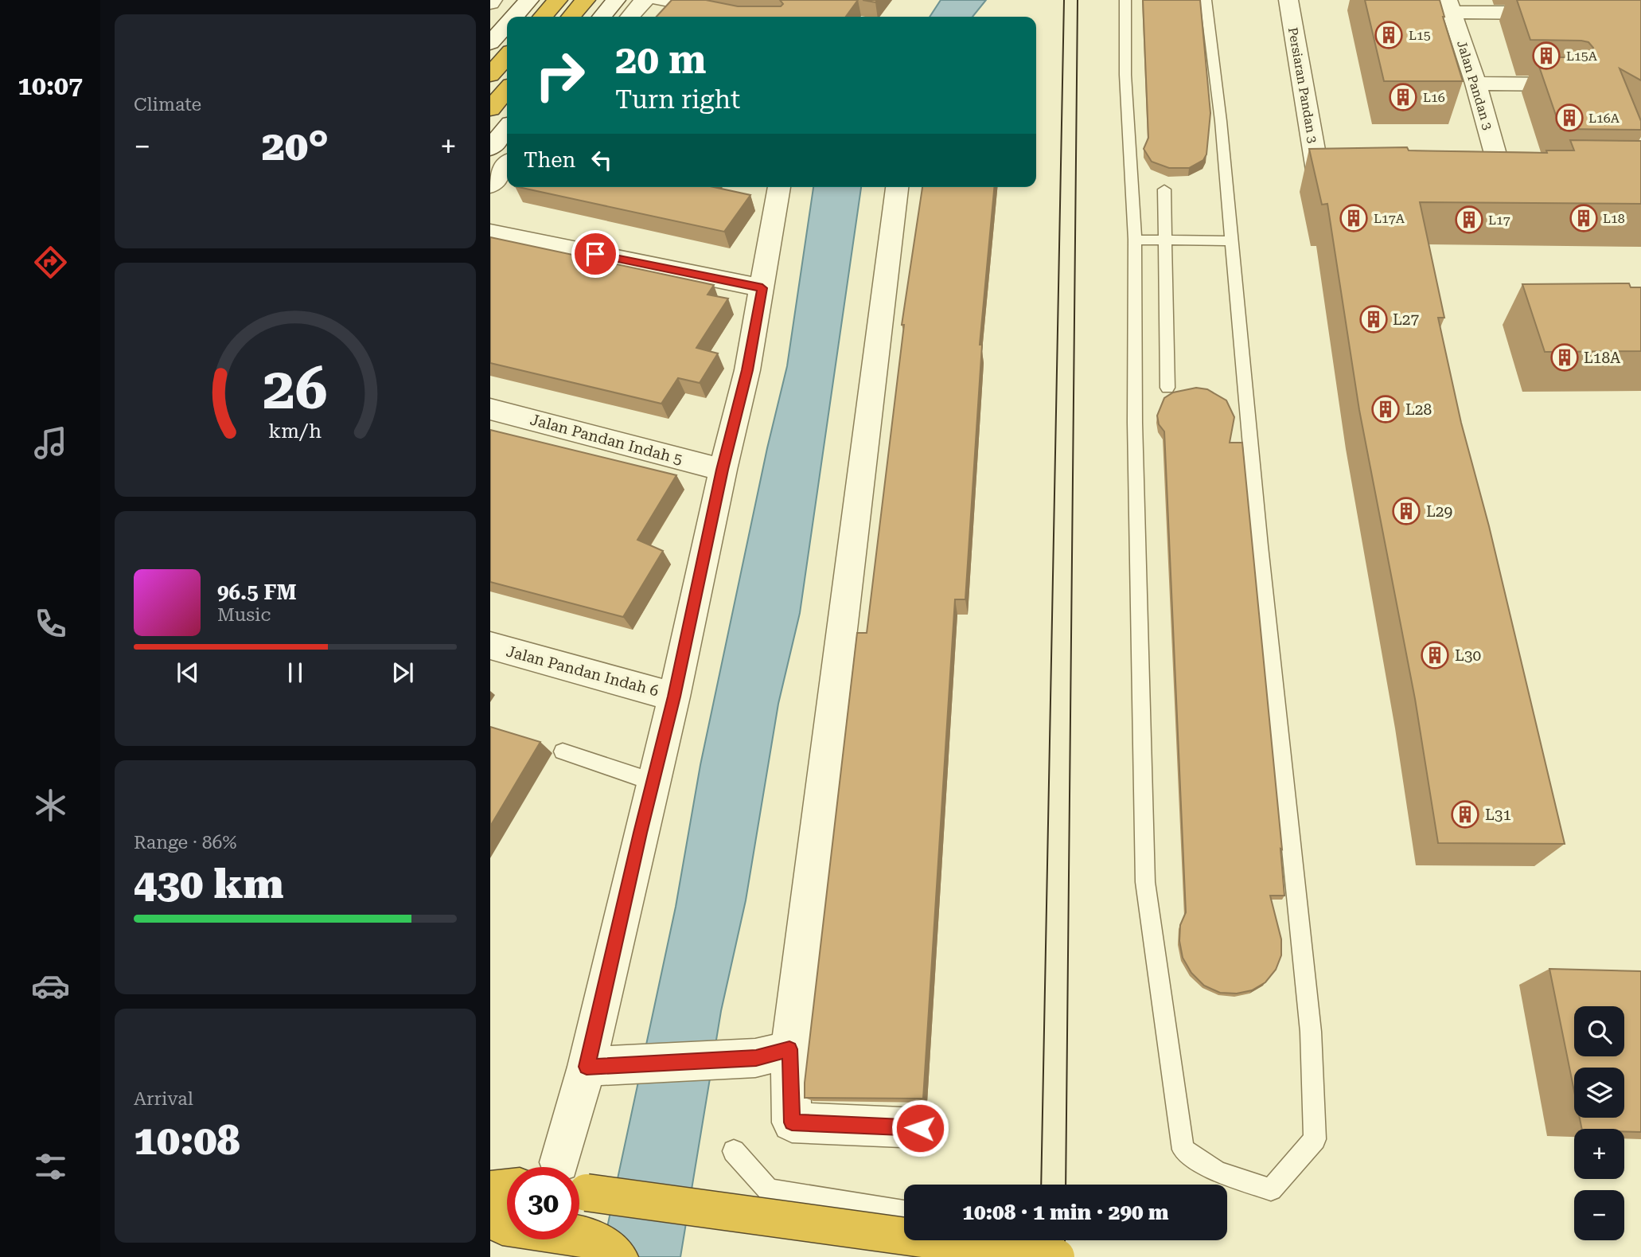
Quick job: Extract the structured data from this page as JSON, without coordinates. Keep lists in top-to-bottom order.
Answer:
{
  "streets": {
    "street": [
      "Persiaran Pandan 3",
      "Jalan Pandan 3",
      "Jalan Pandan Indah 5",
      "Jalan Pandan Indah 6"
    ]
  },
  "places": {
    "building": [
      "L15",
      "L15A",
      "L16",
      "L16A",
      "L17A",
      "L18",
      "L17",
      "L27",
      "L18A",
      "L28",
      "L29",
      "L30",
      "L31"
    ]
  },
  "page": {
    "tabs": "10:07",
    "tile": [
      "Climate",
      ["Range · 86%", "430 km"],
      ["Arrival", "10:08"]
    ],
    "turn": ["20 m", "Turn right"],
    "heat": ["−", "20°", "+"],
    "then": "Then",
    "song": ["96.5 FM", "Music"],
    "map_buttons": ["+", "−"],
    "limit": "30",
    "trip": "10:08 · 1 min · 290 m",
    "gauge": ["26", "km/h"]
  }
}
